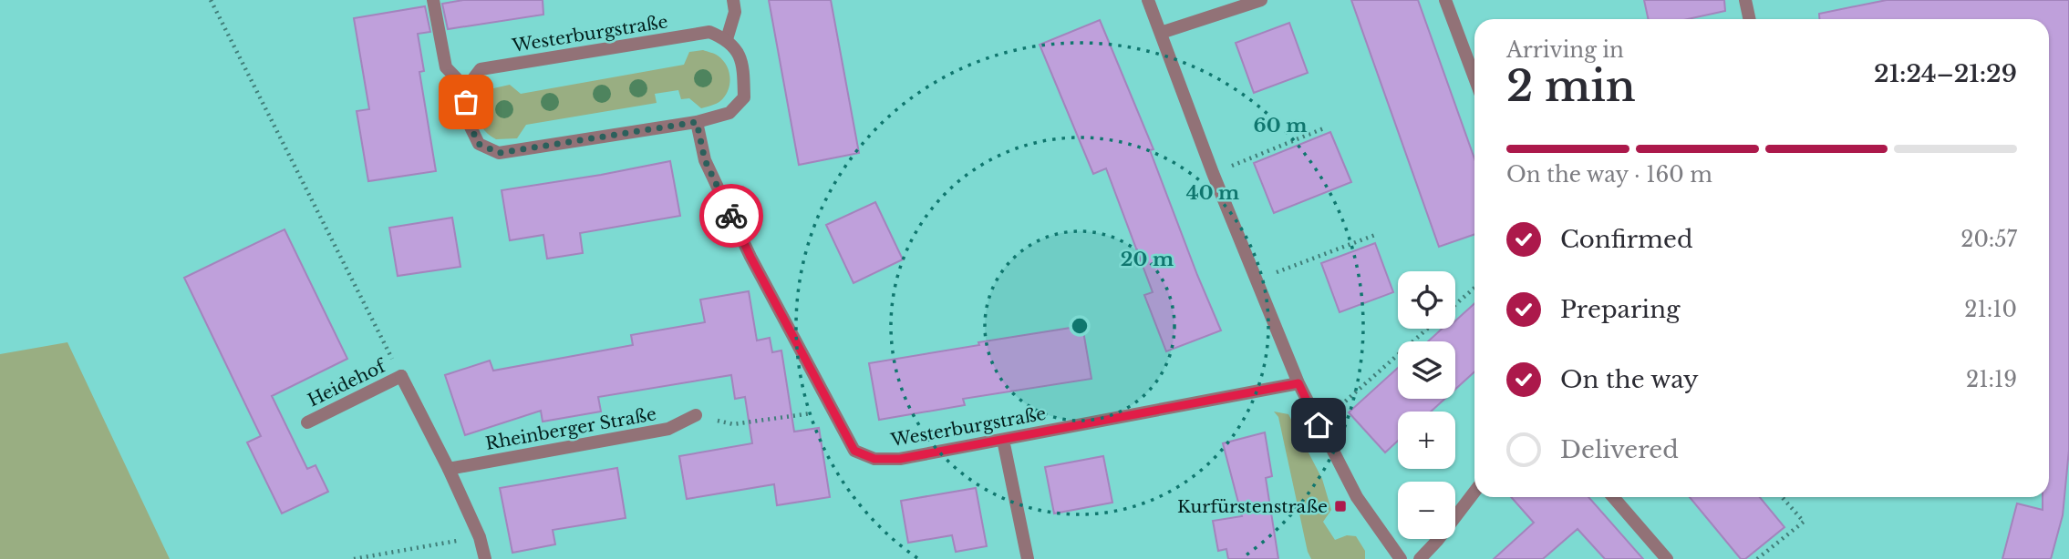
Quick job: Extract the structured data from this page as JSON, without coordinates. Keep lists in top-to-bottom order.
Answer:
{
  "streets": {
    "street": ["Westerburgstraße", "Heidehof", "Rheinberger Straße"]
  },
  "places": {
    "transit": ["Kurfürstenstraße"]
  },
  "page": {
    "heading": ["2 min", "Arriving in", "21:24–21:29"],
    "bar": "On the way · 160 m",
    "list": [
      ["Confirmed", "20:57"],
      ["Preparing", "21:10"],
      ["On the way", "21:19"],
      "Delivered"
    ],
    "map_buttons": ["+", "−"]
  },
  "rings": ["60 m", "40 m", "20 m"]
}
